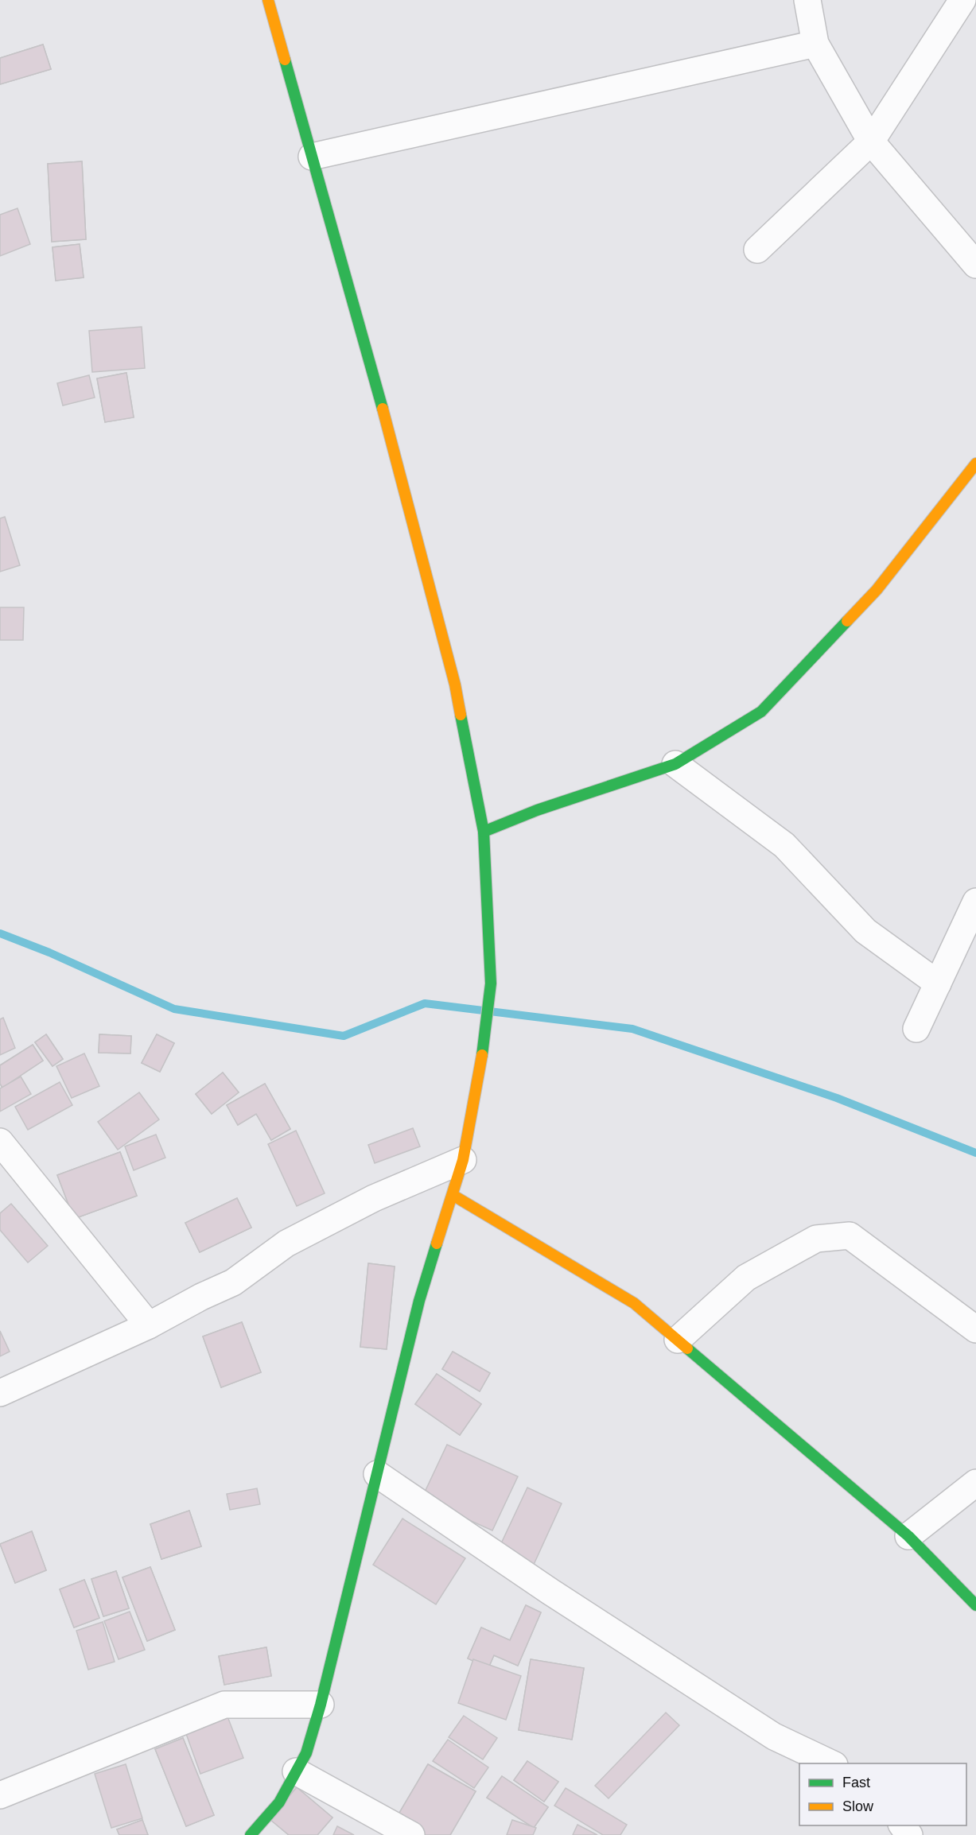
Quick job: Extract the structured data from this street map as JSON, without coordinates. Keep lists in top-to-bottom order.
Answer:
{
  "legend": ["Fast", "Slow"]
}
